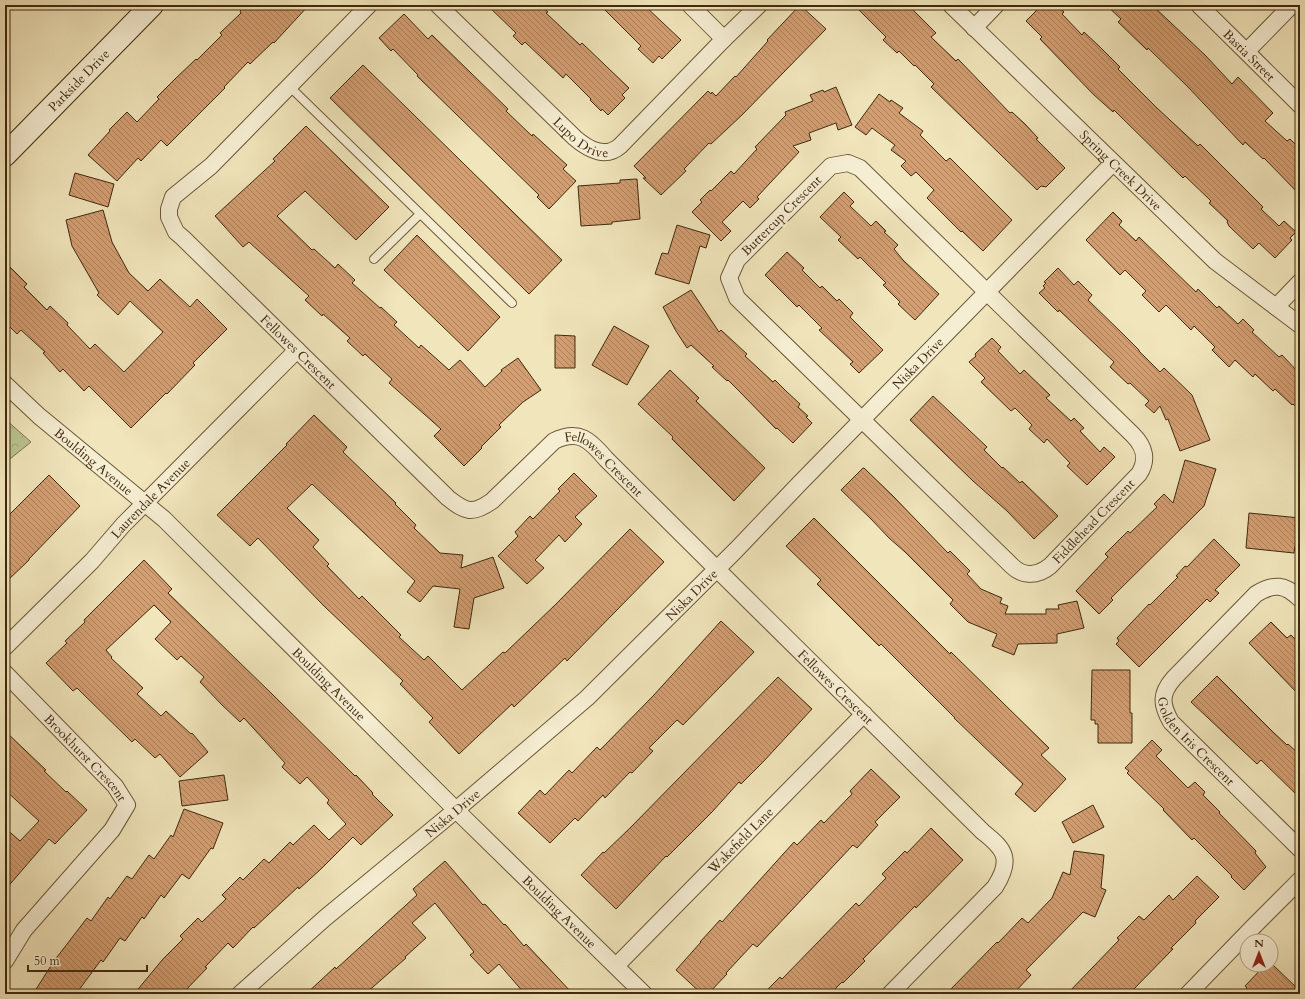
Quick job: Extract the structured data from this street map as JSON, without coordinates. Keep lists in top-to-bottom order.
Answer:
{
  "streets": {
    "main road": ["Parkside Drive"],
    "street": [
      "Bastia Street",
      "Lupo Drive",
      "Spring Creek Drive",
      "Buttercup Crescent",
      "Fellowes Crescent",
      "Niska Drive",
      "Boulding Avenue",
      "Laurendale Avenue",
      "Fiddlehead Crescent",
      "Golden Iris Crescent",
      "Brookhurst Crescent",
      "Wakefield Lane"
    ]
  },
  "crossings": [
    ["Spring Creek Drive", "Niska Drive"],
    ["Buttercup Crescent", "Niska Drive"],
    ["Buttercup Crescent", "Fiddlehead Crescent"],
    ["Fellowes Crescent", "Niska Drive"],
    ["Fellowes Crescent", "Laurendale Avenue"],
    ["Fellowes Crescent", "Wakefield Lane"],
    ["Niska Drive", "Boulding Avenue"],
    ["Niska Drive", "Fiddlehead Crescent"],
    ["Boulding Avenue", "Laurendale Avenue"],
    ["Boulding Avenue", "Wakefield Lane"]
  ],
  "scale_bar": "50 m",
  "north": "top"
}
